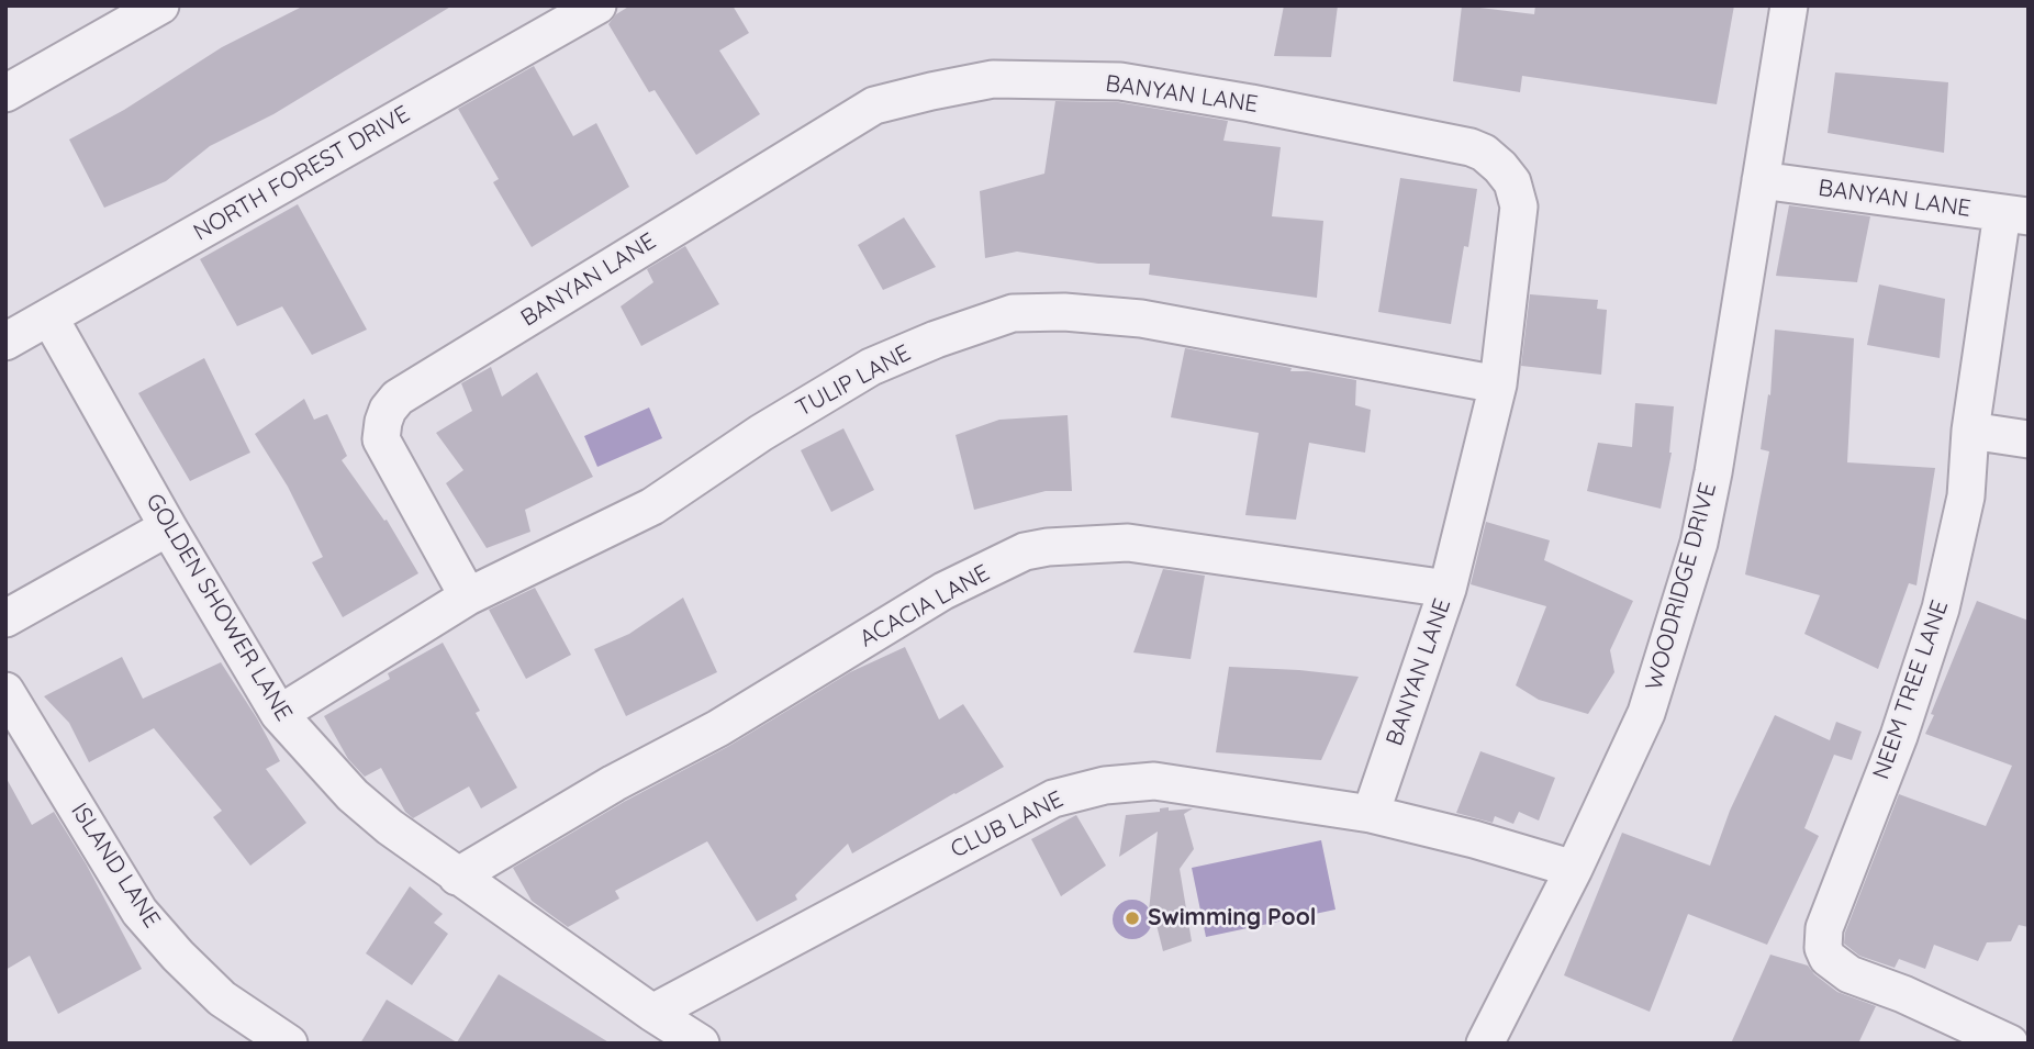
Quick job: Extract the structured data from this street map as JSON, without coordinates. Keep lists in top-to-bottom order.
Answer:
{
  "streets": {
    "street": [
      "BANYAN LANE",
      "NORTH FOREST DRIVE",
      "TULIP LANE",
      "WOODRIDGE DRIVE",
      "ACACIA LANE",
      "GOLDEN SHOWER LANE",
      "NEEM TREE LANE",
      "CLUB LANE",
      "ISLAND LANE"
    ]
  },
  "crossings": [
    ["BANYAN LANE", "TULIP LANE"],
    ["BANYAN LANE", "WOODRIDGE DRIVE"],
    ["BANYAN LANE", "ACACIA LANE"],
    ["BANYAN LANE", "NEEM TREE LANE"],
    ["BANYAN LANE", "CLUB LANE"],
    ["NORTH FOREST DRIVE", "GOLDEN SHOWER LANE"],
    ["TULIP LANE", "GOLDEN SHOWER LANE"],
    ["WOODRIDGE DRIVE", "CLUB LANE"],
    ["ACACIA LANE", "GOLDEN SHOWER LANE"],
    ["GOLDEN SHOWER LANE", "CLUB LANE"]
  ],
  "places": ["Swimming Pool"]
}
